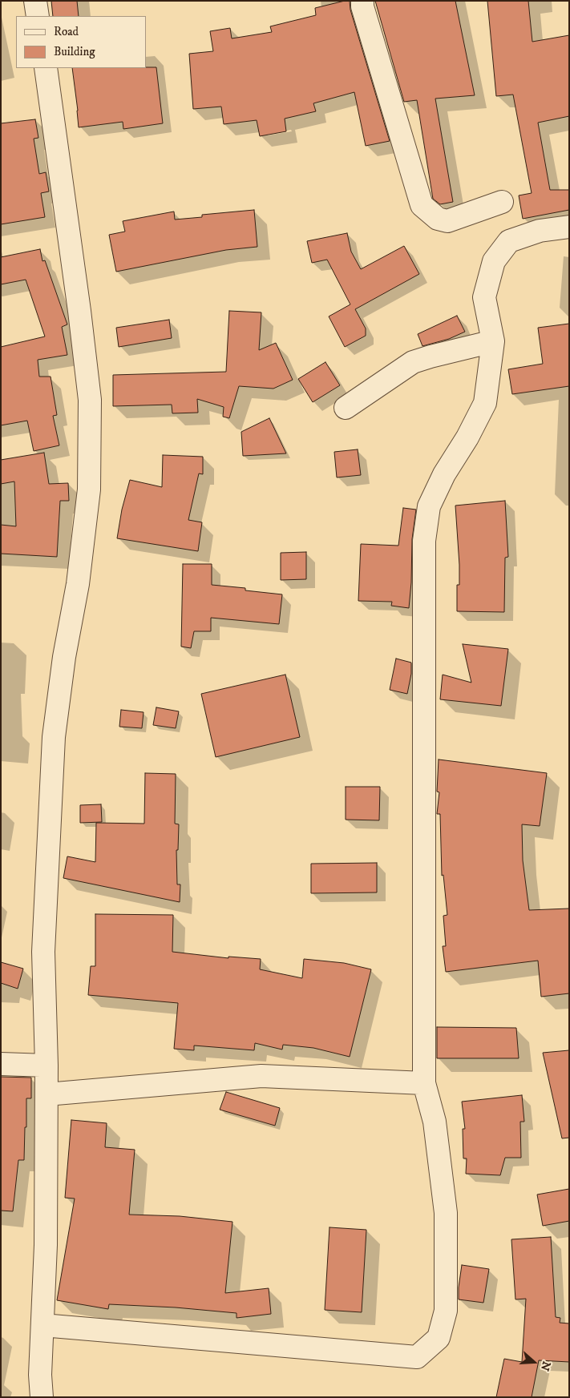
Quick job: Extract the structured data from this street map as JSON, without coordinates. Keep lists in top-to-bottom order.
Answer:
{
  "legend": ["Road", "Building"],
  "north": "right"
}
